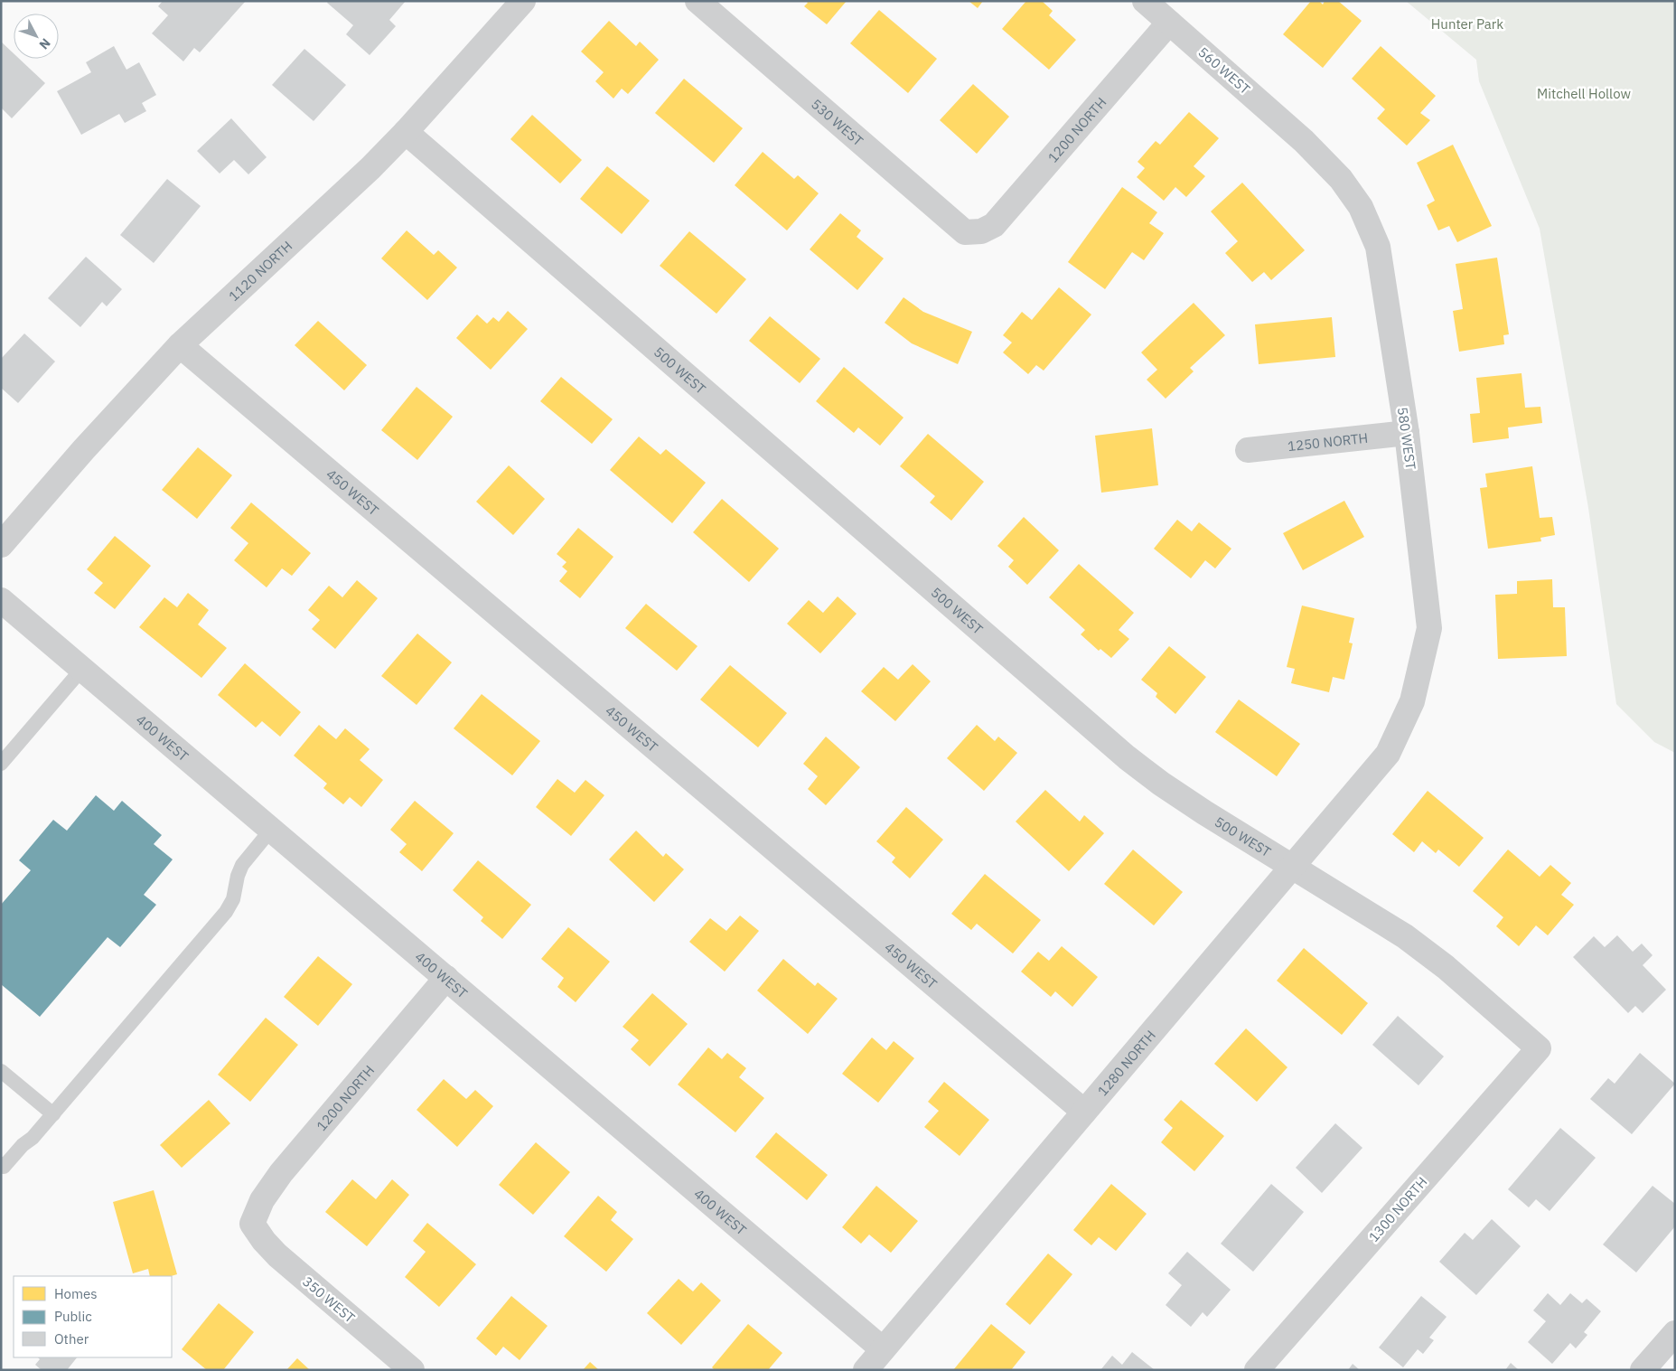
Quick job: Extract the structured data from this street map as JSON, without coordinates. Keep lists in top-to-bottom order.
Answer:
{
  "streets": {
    "street": [
      "560 WEST",
      "530 WEST",
      "1200 NORTH",
      "1120 NORTH",
      "500 WEST",
      "580 WEST",
      "1250 NORTH",
      "450 WEST",
      "400 WEST",
      "1280 NORTH",
      "1300 NORTH",
      "350 WEST"
    ]
  },
  "crossings": [
    ["560 WEST", "1200 NORTH"],
    ["560 WEST", "580 WEST"],
    ["530 WEST", "1200 NORTH"],
    ["1200 NORTH", "400 WEST"],
    ["1200 NORTH", "350 WEST"],
    ["1120 NORTH", "500 WEST"],
    ["1120 NORTH", "450 WEST"],
    ["500 WEST", "1280 NORTH"],
    ["500 WEST", "1300 NORTH"],
    ["580 WEST", "1250 NORTH"],
    ["580 WEST", "1280 NORTH"],
    ["450 WEST", "1280 NORTH"],
    ["400 WEST", "1280 NORTH"]
  ],
  "parks": ["Hunter Park", "Mitchell Hollow"],
  "legend": ["Homes", "Public", "Other"],
  "north": "bottom right"
}
